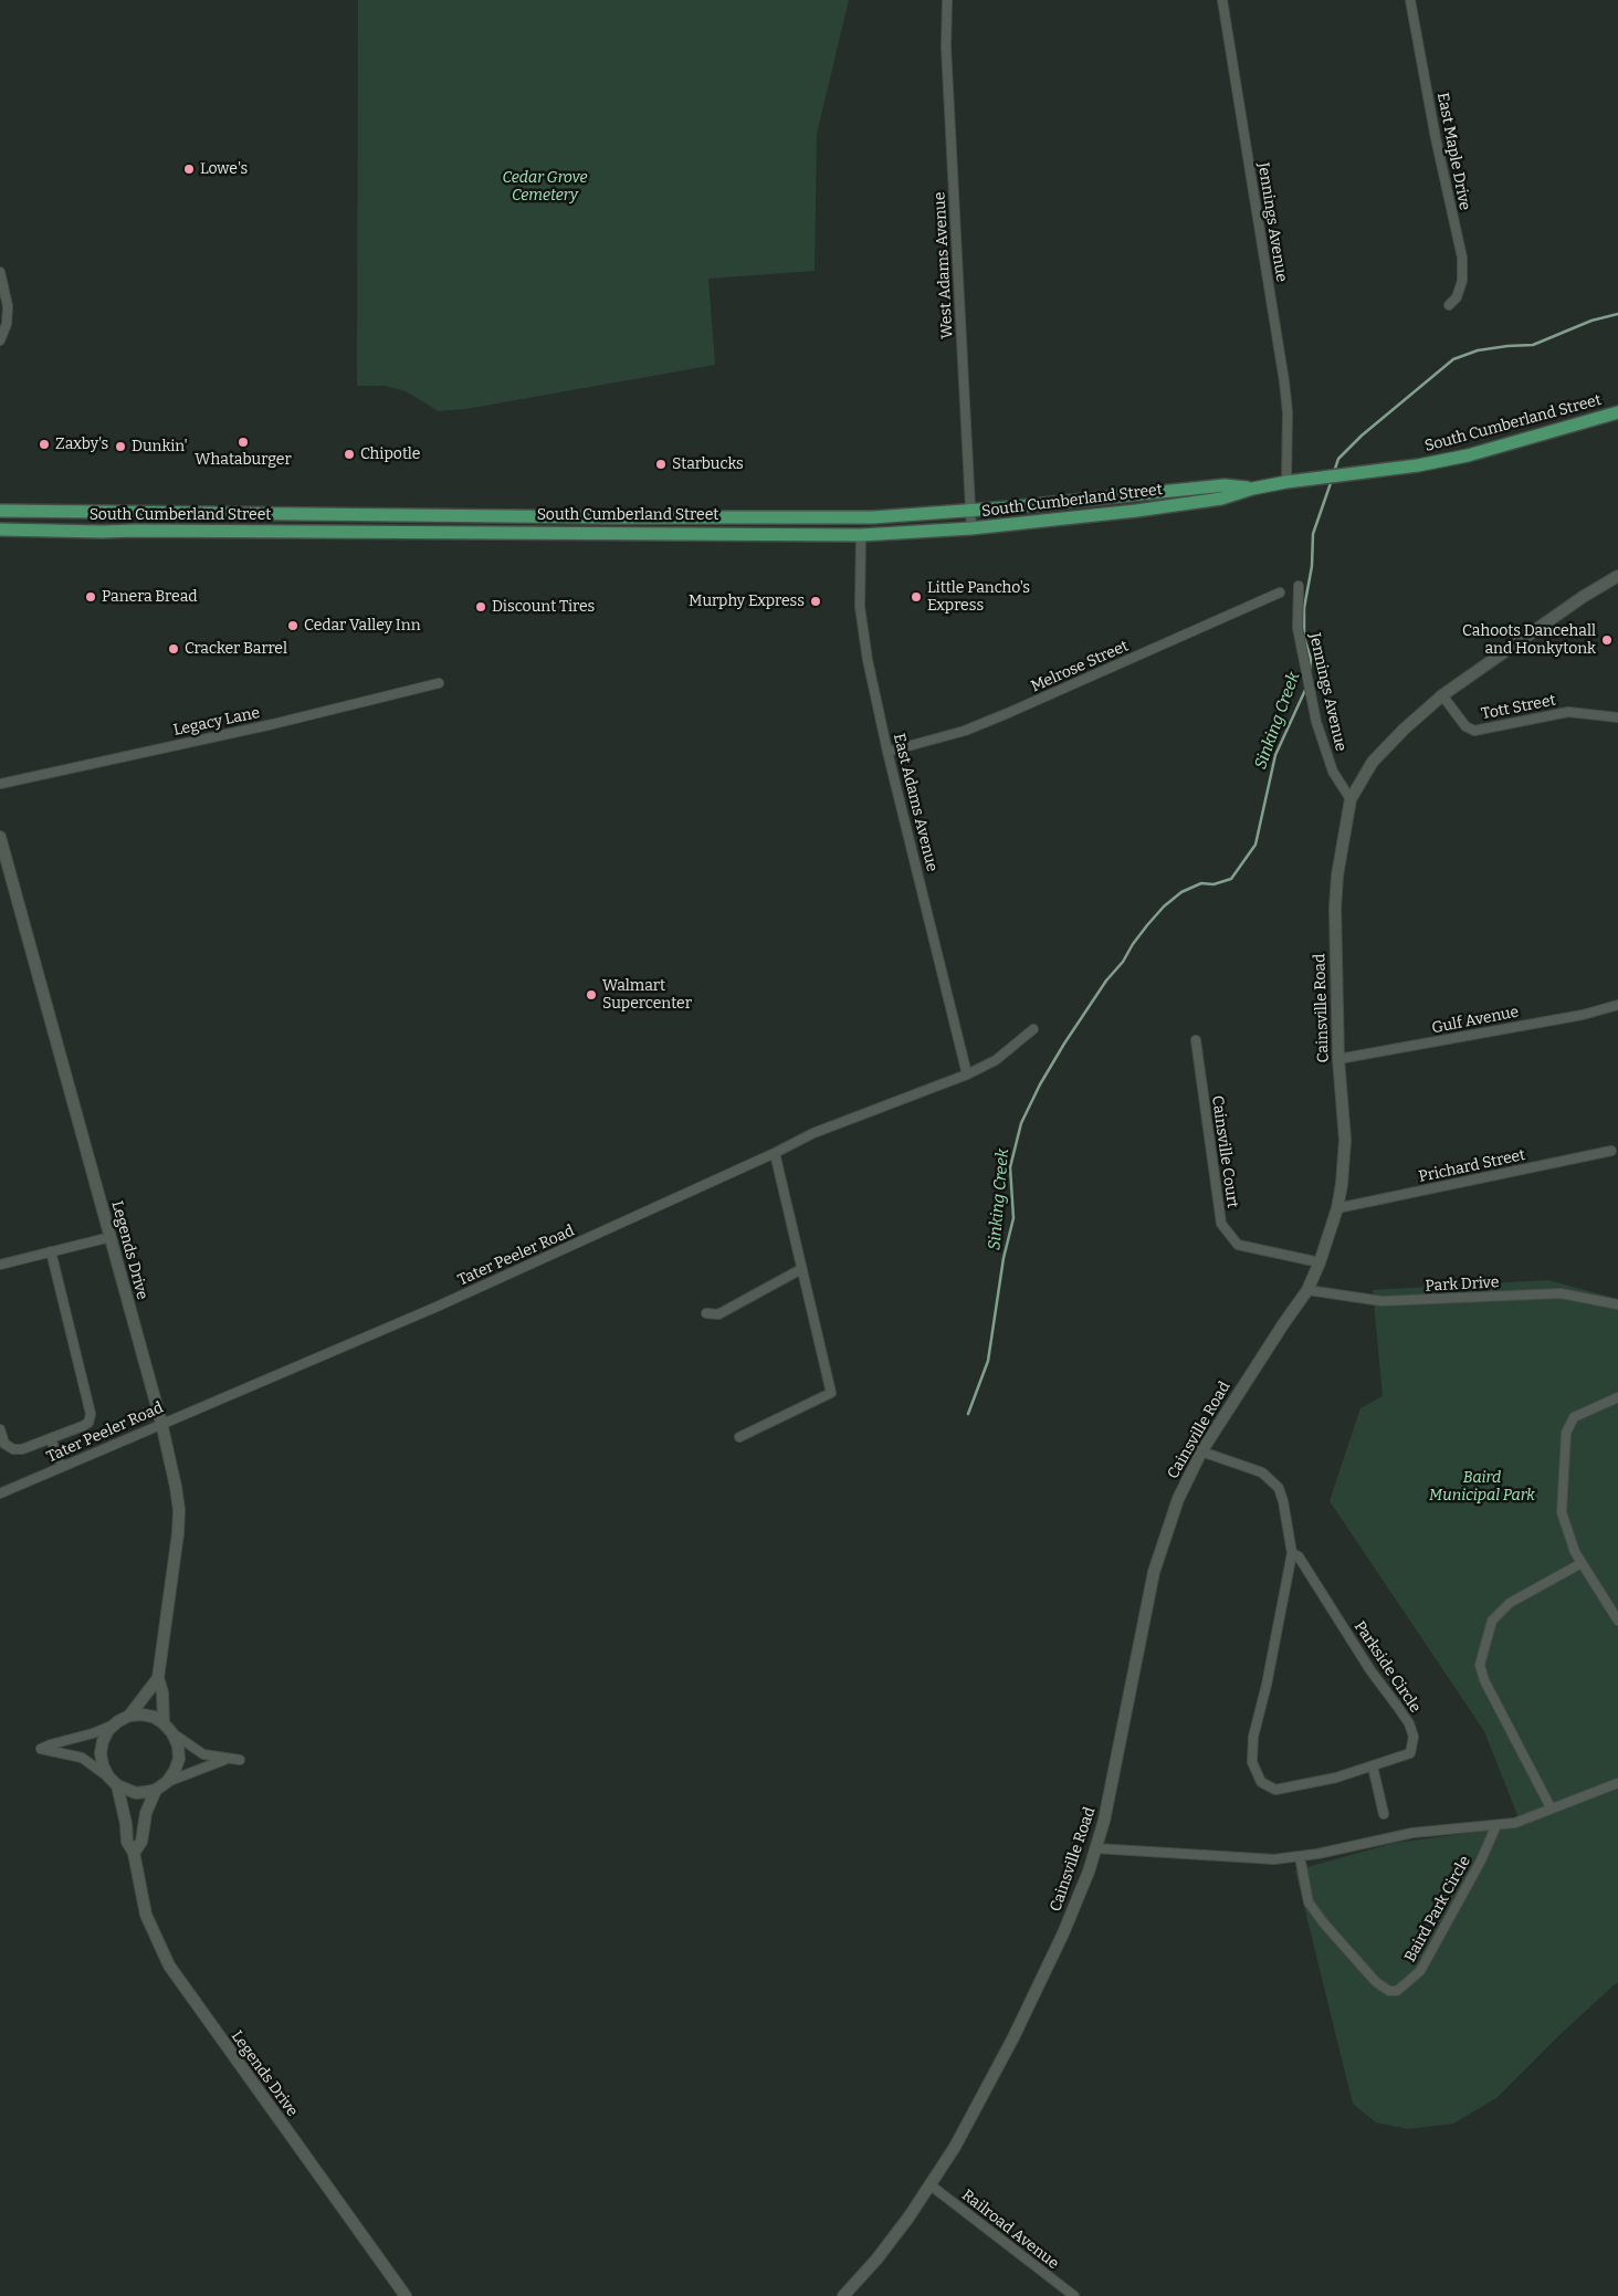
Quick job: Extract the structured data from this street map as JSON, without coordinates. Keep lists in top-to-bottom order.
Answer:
{
  "streets": {
    "main road": ["South Cumberland Street", "Cainsville Road", "Legends Drive"],
    "street": [
      "East Maple Drive",
      "Jennings Avenue",
      "West Adams Avenue",
      "Melrose Street",
      "Tott Street",
      "Legacy Lane",
      "East Adams Avenue",
      "Gulf Avenue",
      "Cainsville Court",
      "Prichard Street",
      "Tater Peeler Road",
      "Park Drive",
      "Parkside Circle",
      "Baird Park Circle",
      "Railroad Avenue"
    ]
  },
  "crossings": [
    ["Jennings Avenue", "South Cumberland Street"],
    ["Jennings Avenue", "Cainsville Road"],
    ["West Adams Avenue", "South Cumberland Street"],
    ["South Cumberland Street", "East Adams Avenue"],
    ["Melrose Street", "East Adams Avenue"],
    ["Tott Street", "Cainsville Road"],
    ["East Adams Avenue", "Tater Peeler Road"],
    ["Cainsville Road", "Gulf Avenue"],
    ["Cainsville Road", "Cainsville Court"],
    ["Cainsville Road", "Prichard Street"],
    ["Cainsville Road", "Park Drive"],
    ["Cainsville Road", "Parkside Circle"],
    ["Cainsville Road", "Railroad Avenue"],
    ["Legends Drive", "Tater Peeler Road"]
  ],
  "water": ["Sinking Creek"],
  "parks": ["Cedar Grove Cemetery", "Baird Municipal Park"],
  "places": [
    "Lowe's",
    "Whataburger",
    "Zaxby's",
    "Dunkin'",
    "Chipotle",
    "Starbucks",
    "Panera Bread",
    "Little Pancho's Express",
    "Murphy Express",
    "Discount Tires",
    "Cedar Valley Inn",
    "Cahoots Dancehall and Honkytonk",
    "Cracker Barrel",
    "Walmart Supercenter"
  ]
}
